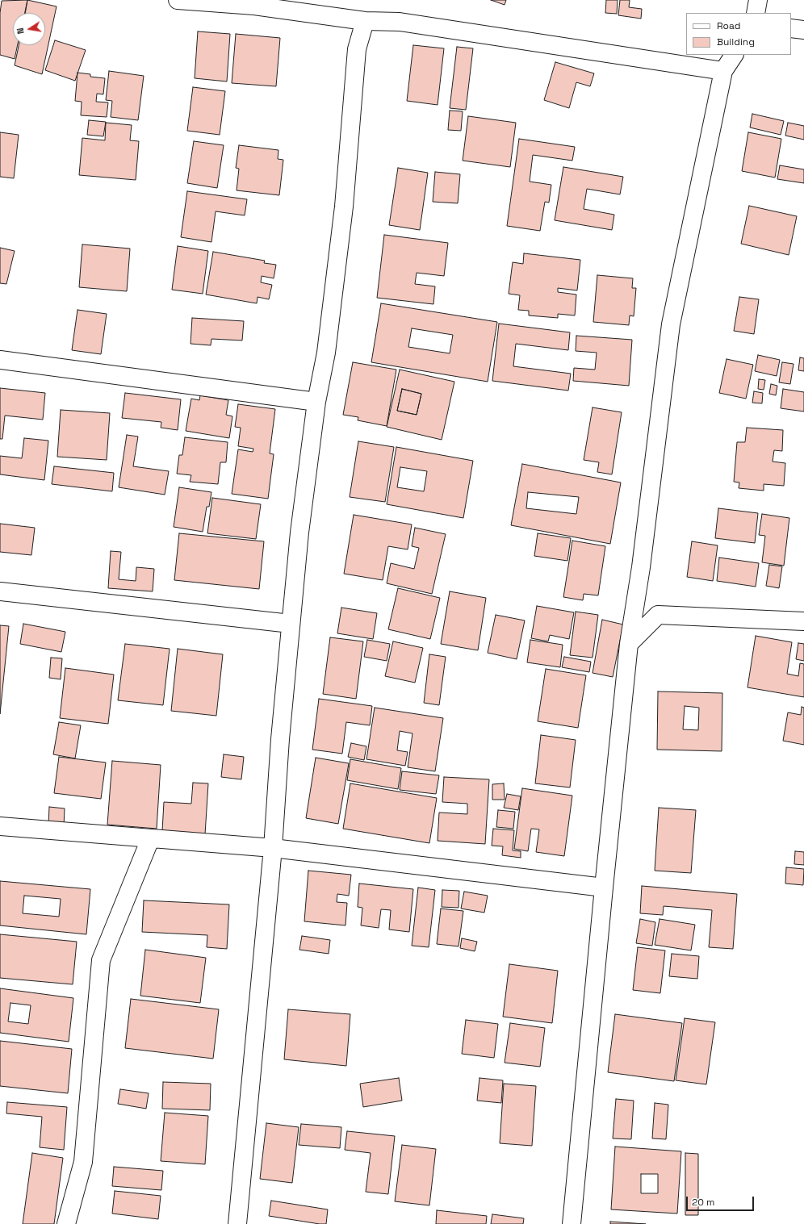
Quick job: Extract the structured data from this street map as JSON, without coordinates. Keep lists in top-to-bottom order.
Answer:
{
  "legend": ["Road", "Building"],
  "scale_bar": "20 m",
  "north": "left"
}
